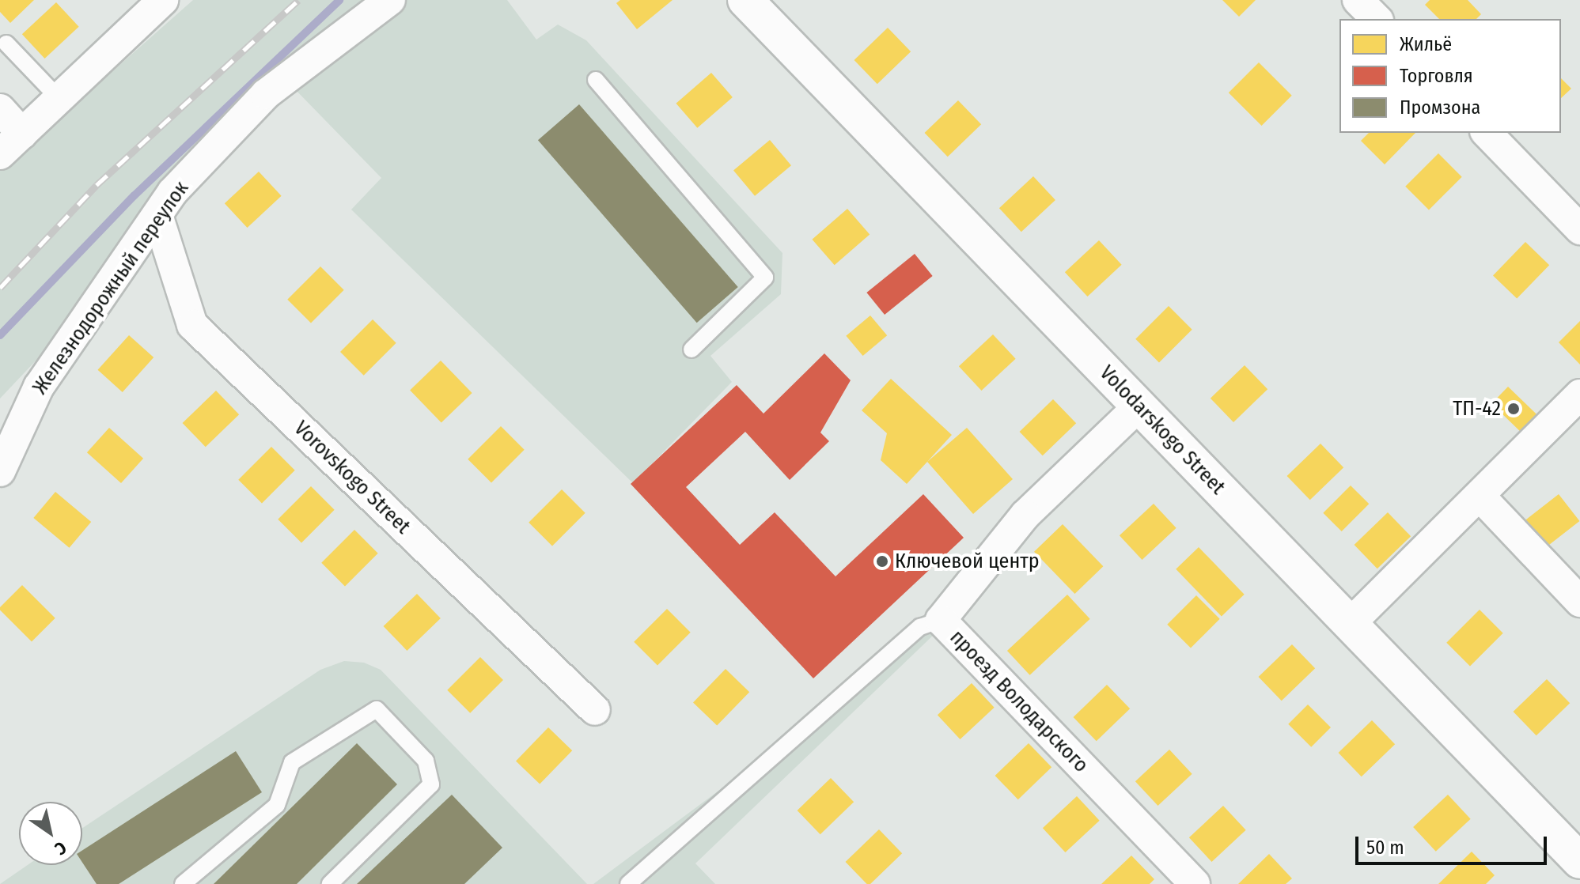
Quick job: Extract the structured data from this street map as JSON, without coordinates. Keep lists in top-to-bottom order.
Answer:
{
  "streets": {
    "street": [
      "Железнодорожный переулок",
      "Volodarskogo Street",
      "Vorovskogo Street",
      "проезд Володарского"
    ]
  },
  "crossings": [
    ["Железнодорожный переулок", "Vorovskogo Street"],
    ["Volodarskogo Street", "проезд Володарского"]
  ],
  "places": ["ТП-42", "Ключевой центр"],
  "legend": ["Жильё", "Торговля", "Промзона"],
  "scale_bar": "50 m",
  "north": "bottom right"
}
